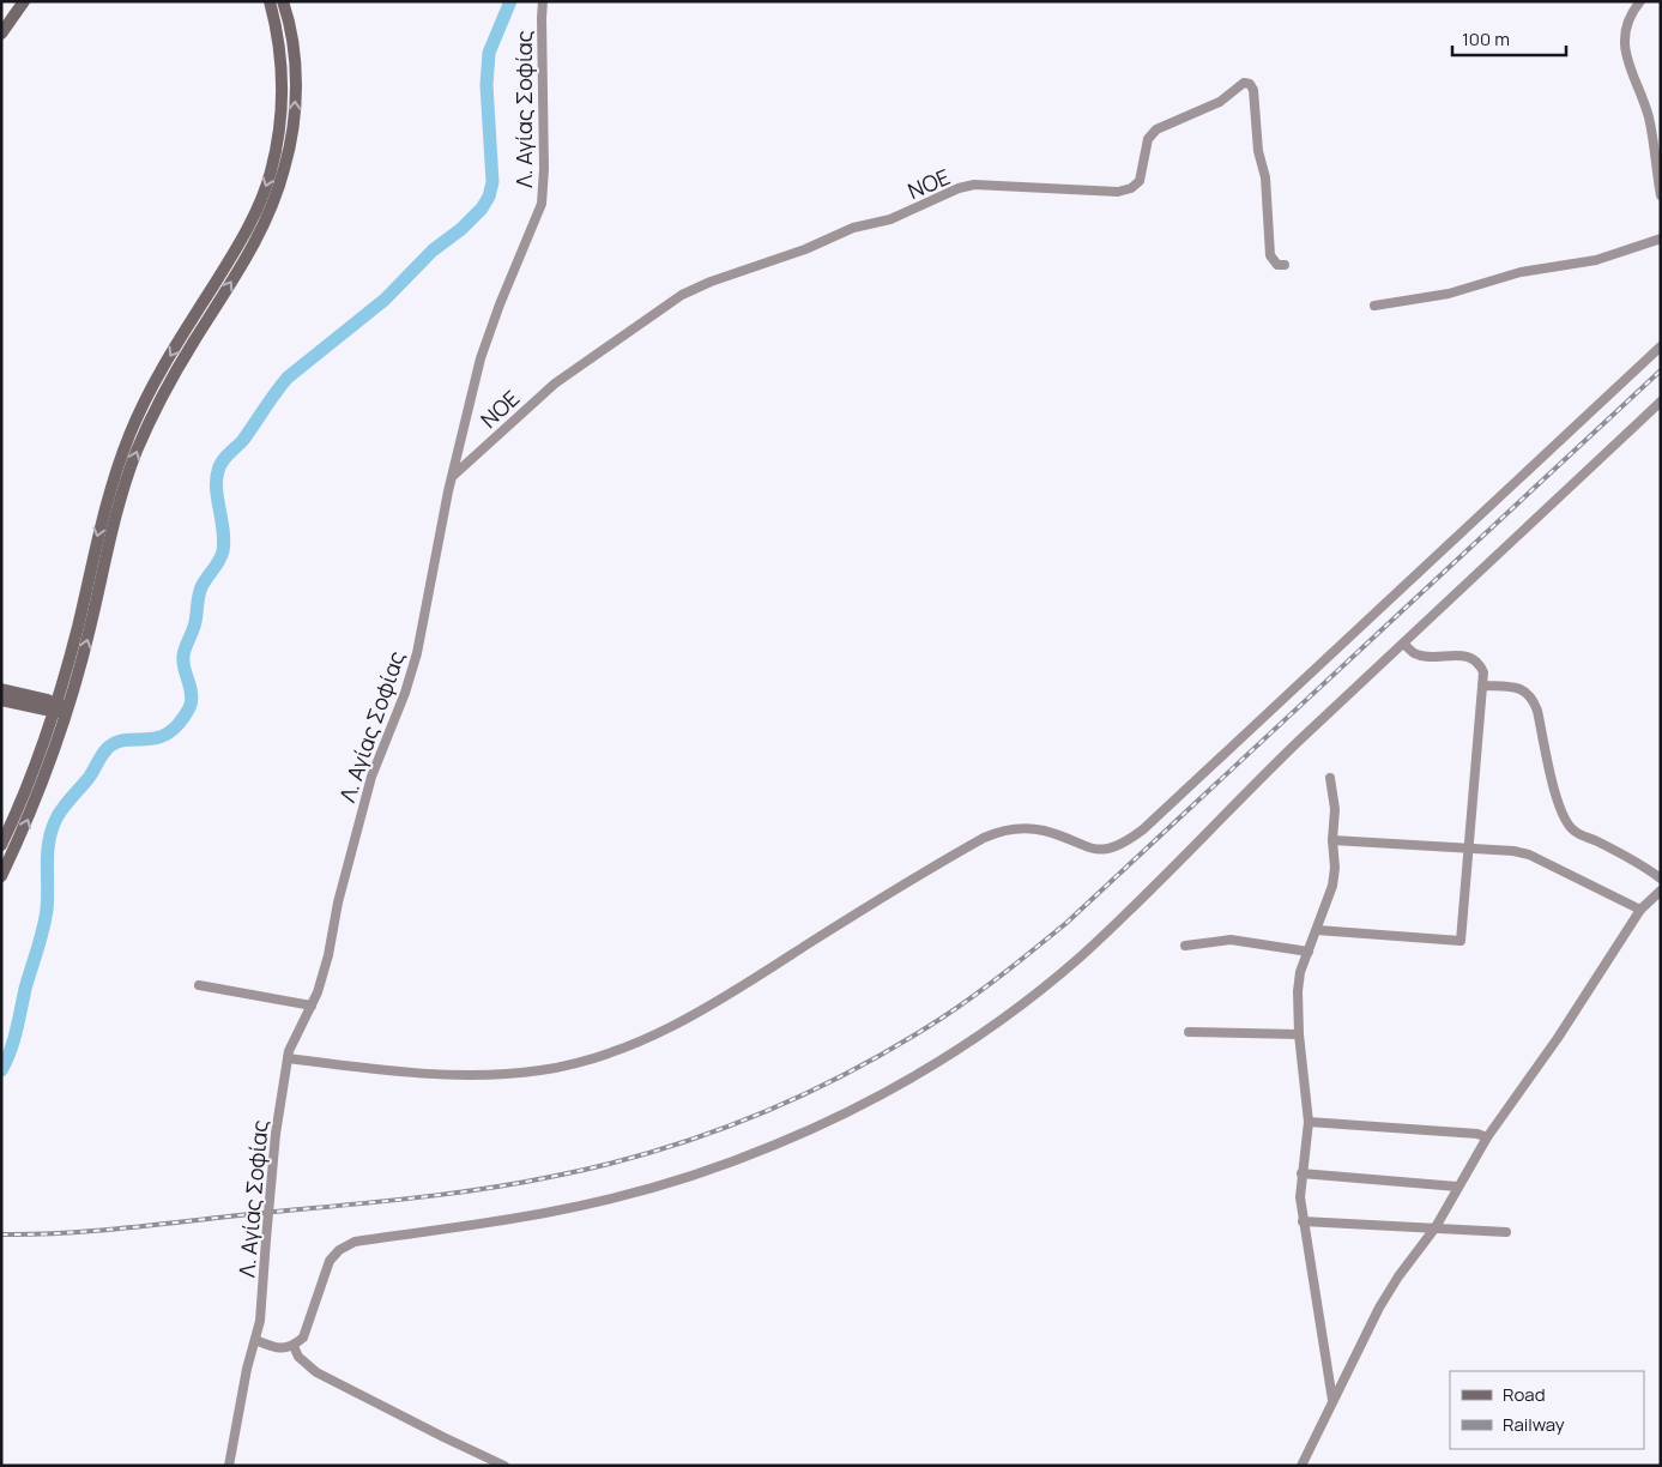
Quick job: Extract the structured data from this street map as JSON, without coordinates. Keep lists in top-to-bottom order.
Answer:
{
  "streets": {
    "street": ["Λ. Αγίας Σοφίας", "NOE"]
  },
  "crossings": [
    ["Λ. Αγίας Σοφίας", "NOE"]
  ],
  "legend": ["Road", "Railway"],
  "scale_bar": "100 m"
}
